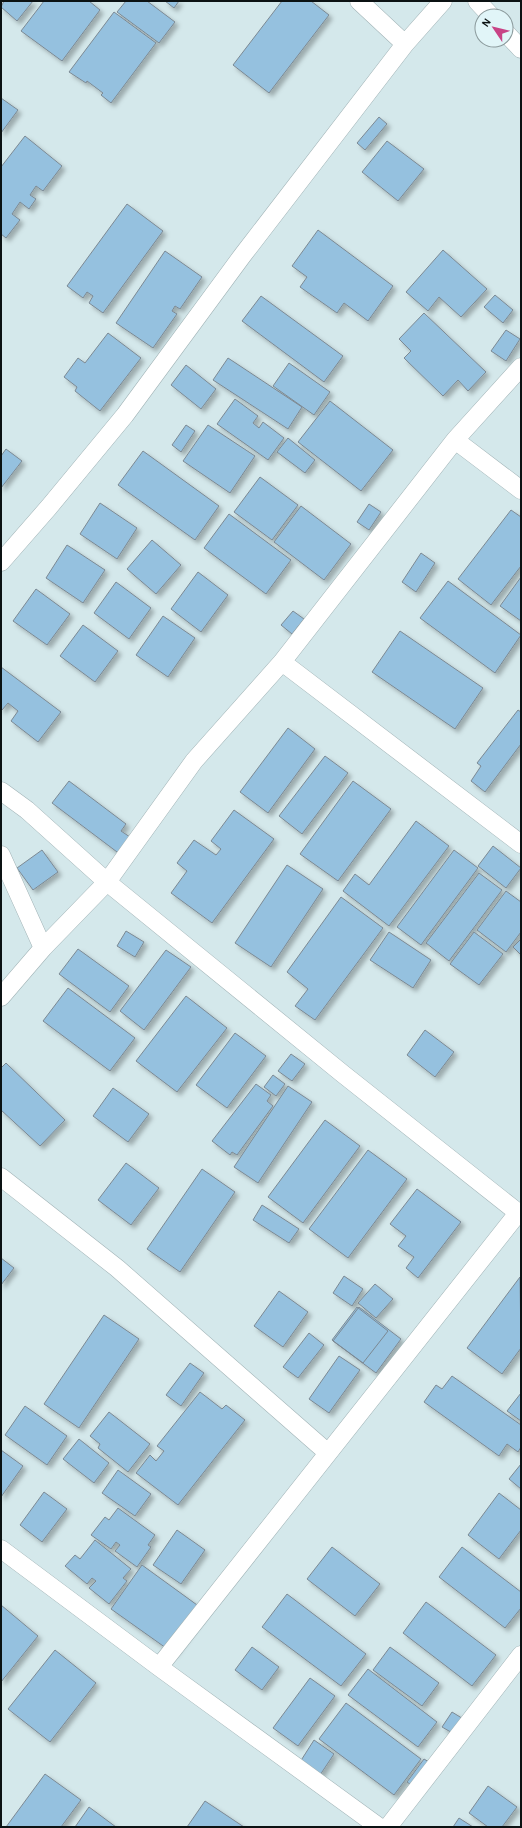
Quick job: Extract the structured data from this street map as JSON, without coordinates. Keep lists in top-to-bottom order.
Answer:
{
  "north": "top left"
}
